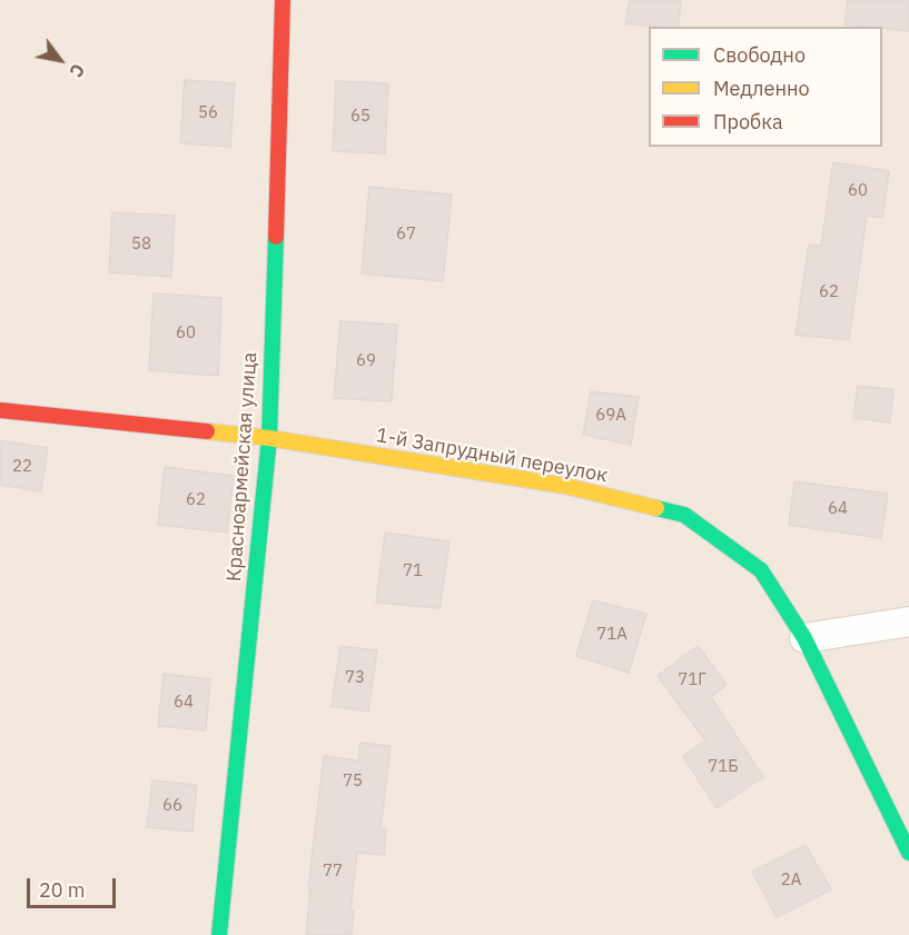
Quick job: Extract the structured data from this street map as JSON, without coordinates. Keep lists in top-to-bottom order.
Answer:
{
  "streets": {
    "street": ["1-й Запрудный переулок", "Красноармейская улица"]
  },
  "crossings": [
    ["1-й Запрудный переулок", "Красноармейская улица"]
  ],
  "house_numbers": [
    "56",
    "65",
    "60",
    "67",
    "58",
    "62",
    "60",
    "69",
    "69А",
    "22",
    "62",
    "64",
    "71",
    "71А",
    "73",
    "71Г",
    "64",
    "71Б",
    "75",
    "66",
    "77",
    "2А"
  ],
  "legend": ["Свободно", "Медленно", "Пробка"],
  "scale_bar": "20 m",
  "north": "bottom right"
}
